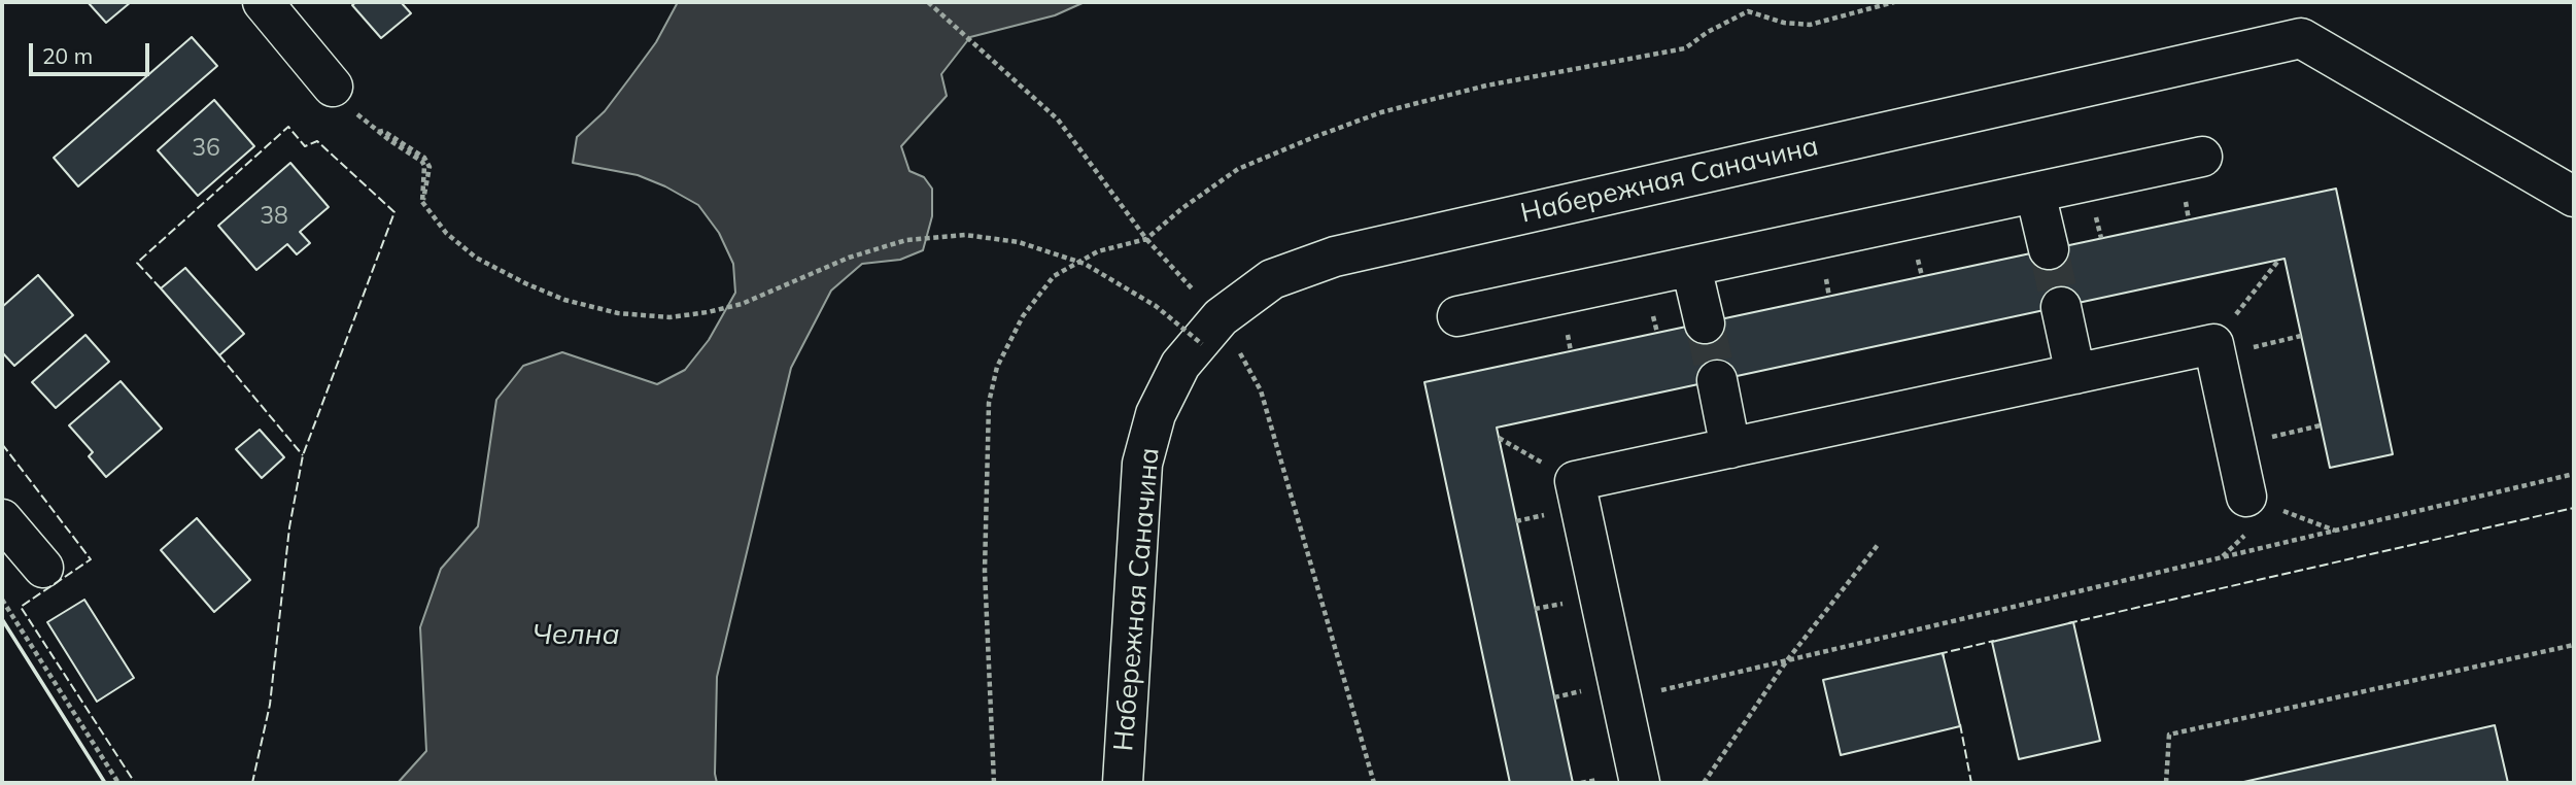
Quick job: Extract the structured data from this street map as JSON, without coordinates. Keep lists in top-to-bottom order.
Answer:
{
  "streets": {
    "street": ["Набережная Саначина"]
  },
  "water": ["Челна"],
  "house_numbers": ["36", "38"],
  "scale_bar": "20 m"
}
